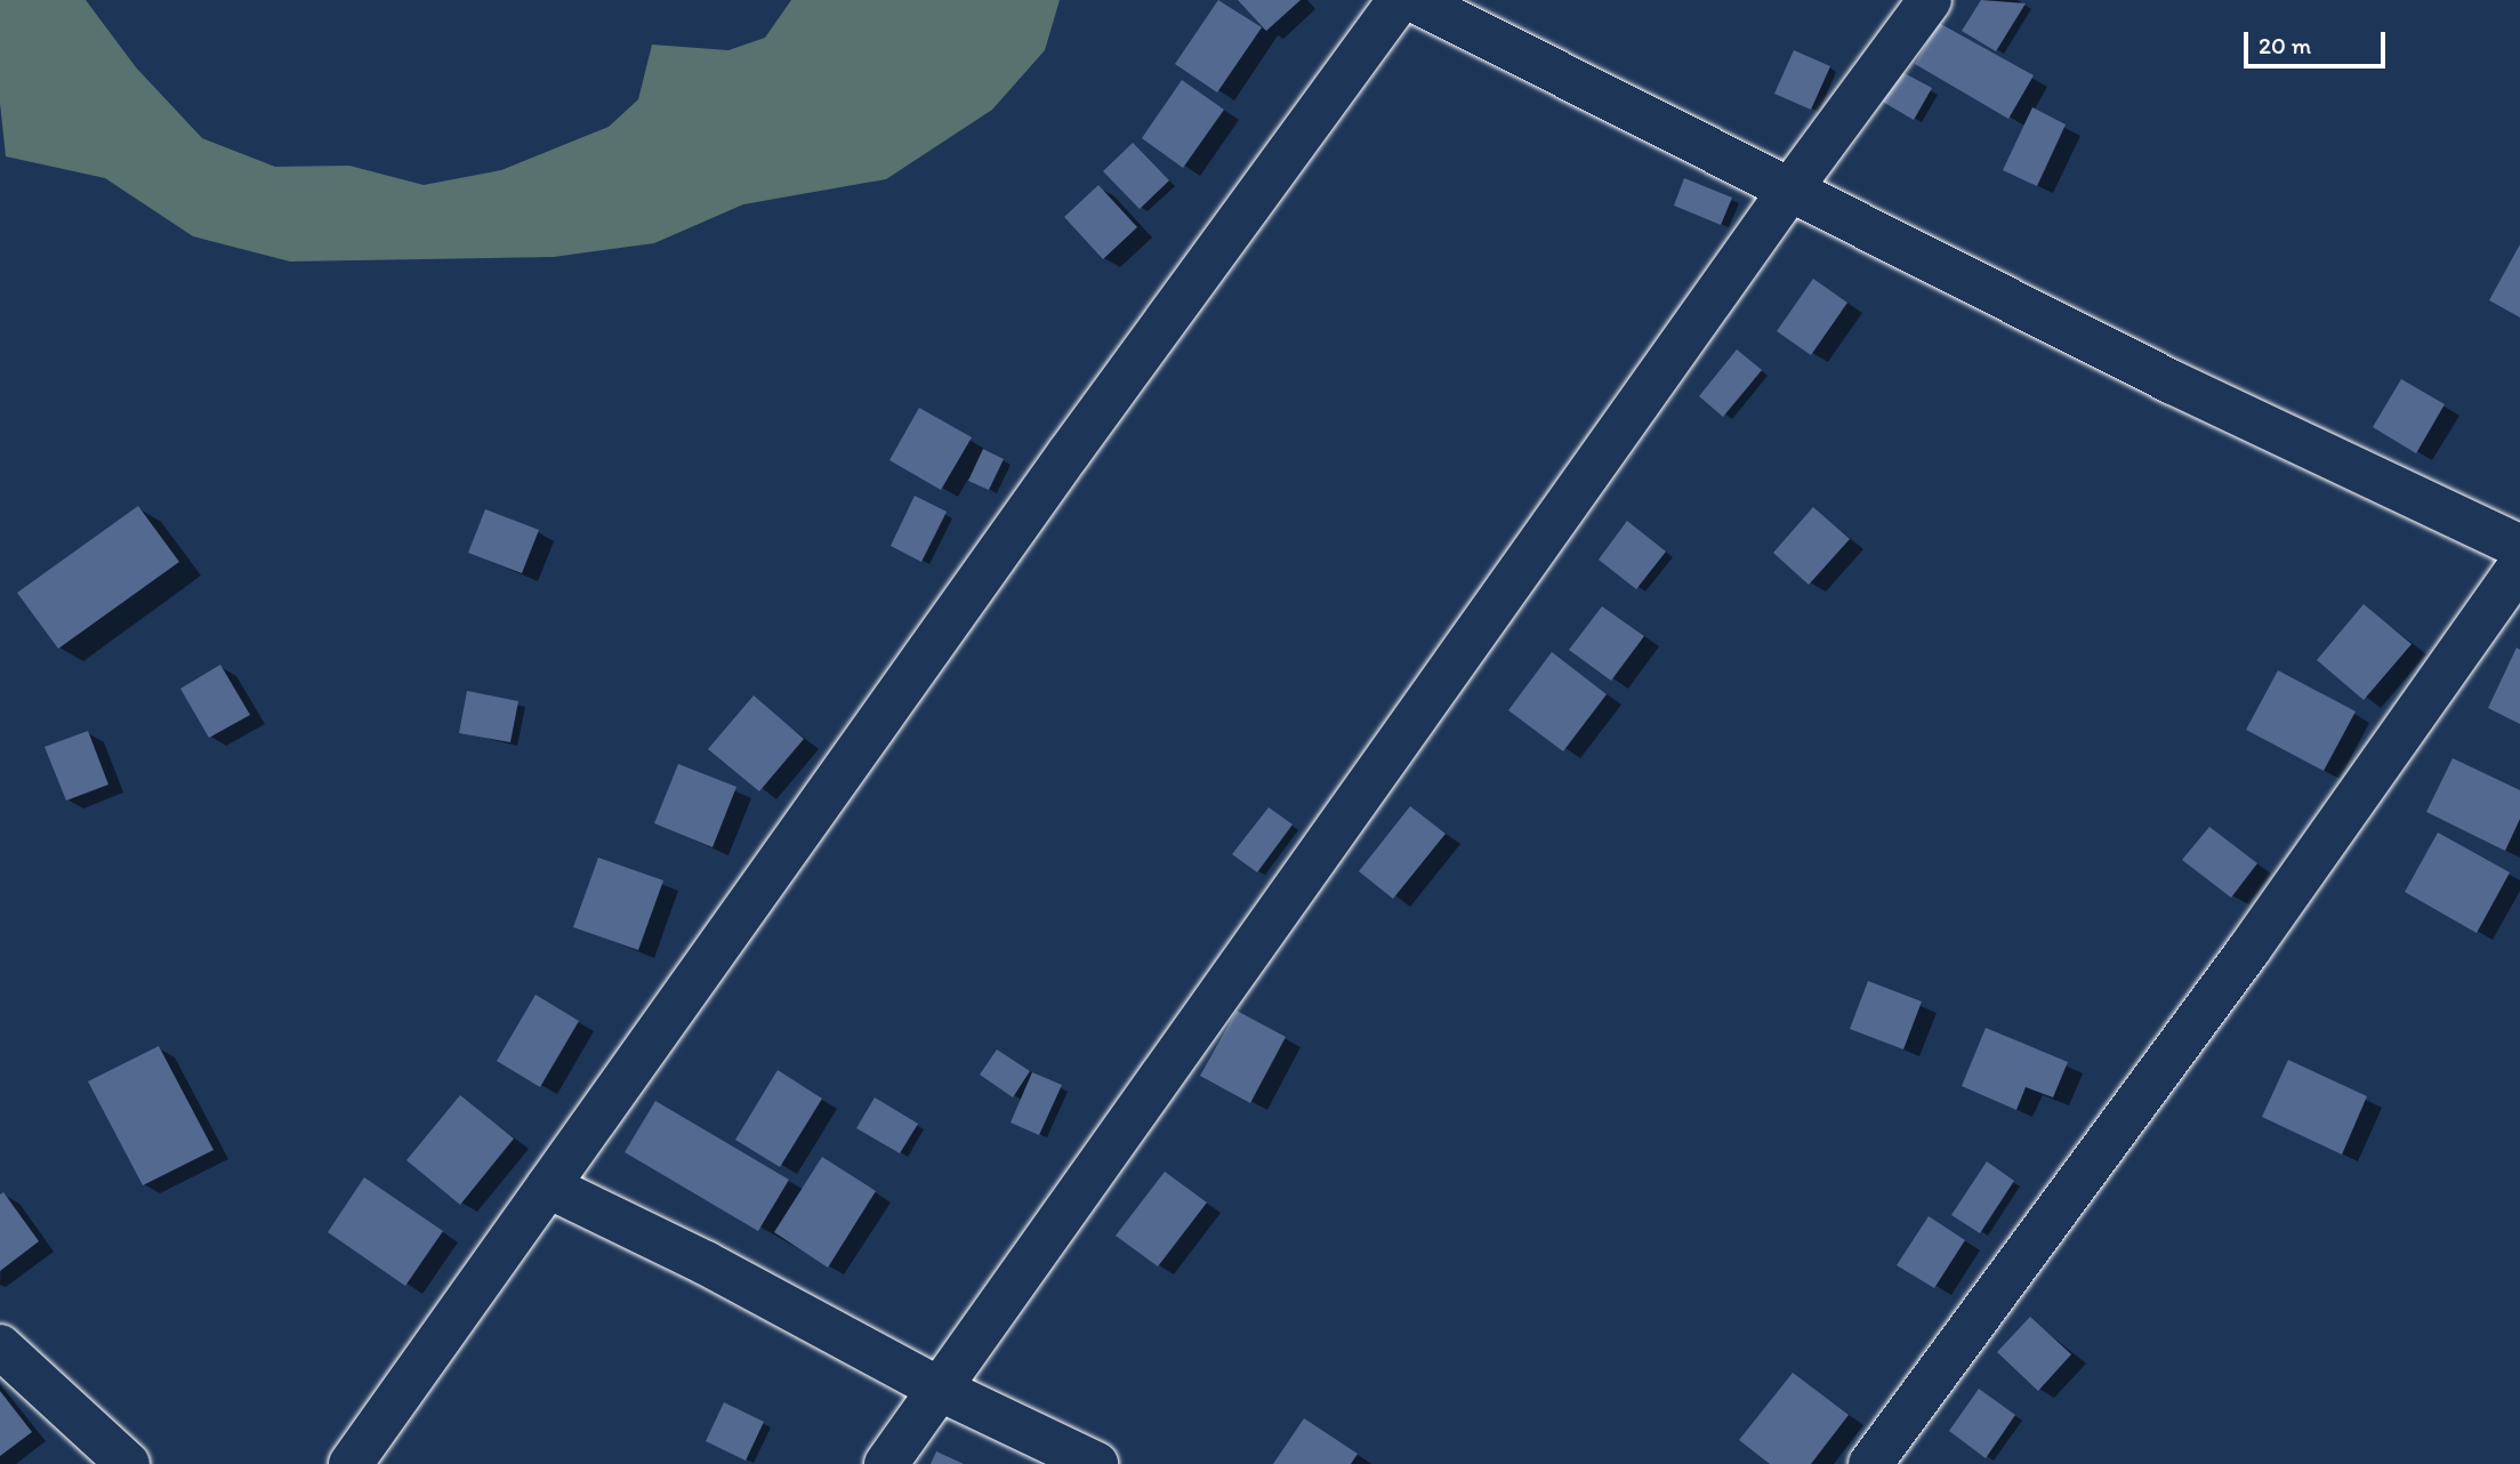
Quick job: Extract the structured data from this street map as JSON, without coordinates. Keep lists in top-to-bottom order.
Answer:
{
  "scale_bar": "20 m"
}
